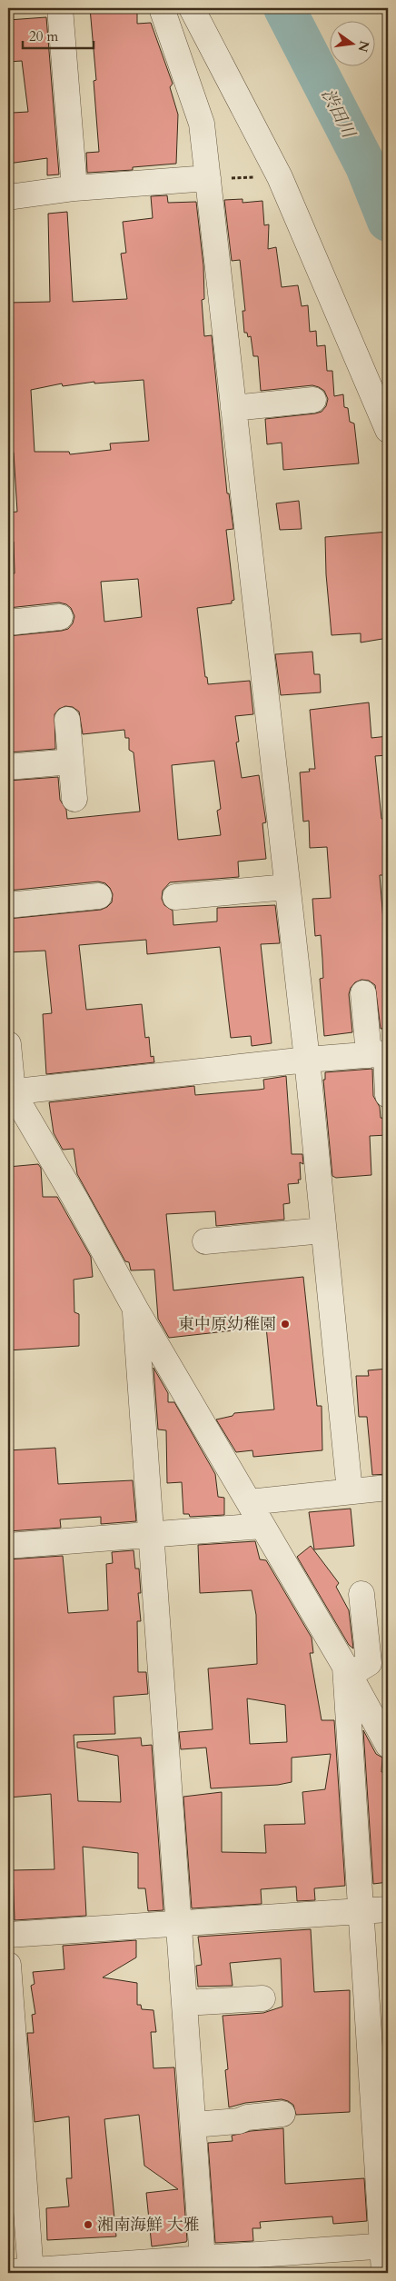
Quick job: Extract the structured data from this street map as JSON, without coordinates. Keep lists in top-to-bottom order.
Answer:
{
  "water": ["渋田川"],
  "places": ["東中原幼稚園", "湘南海鮮 大雅"],
  "scale_bar": "20 m",
  "north": "right"
}
